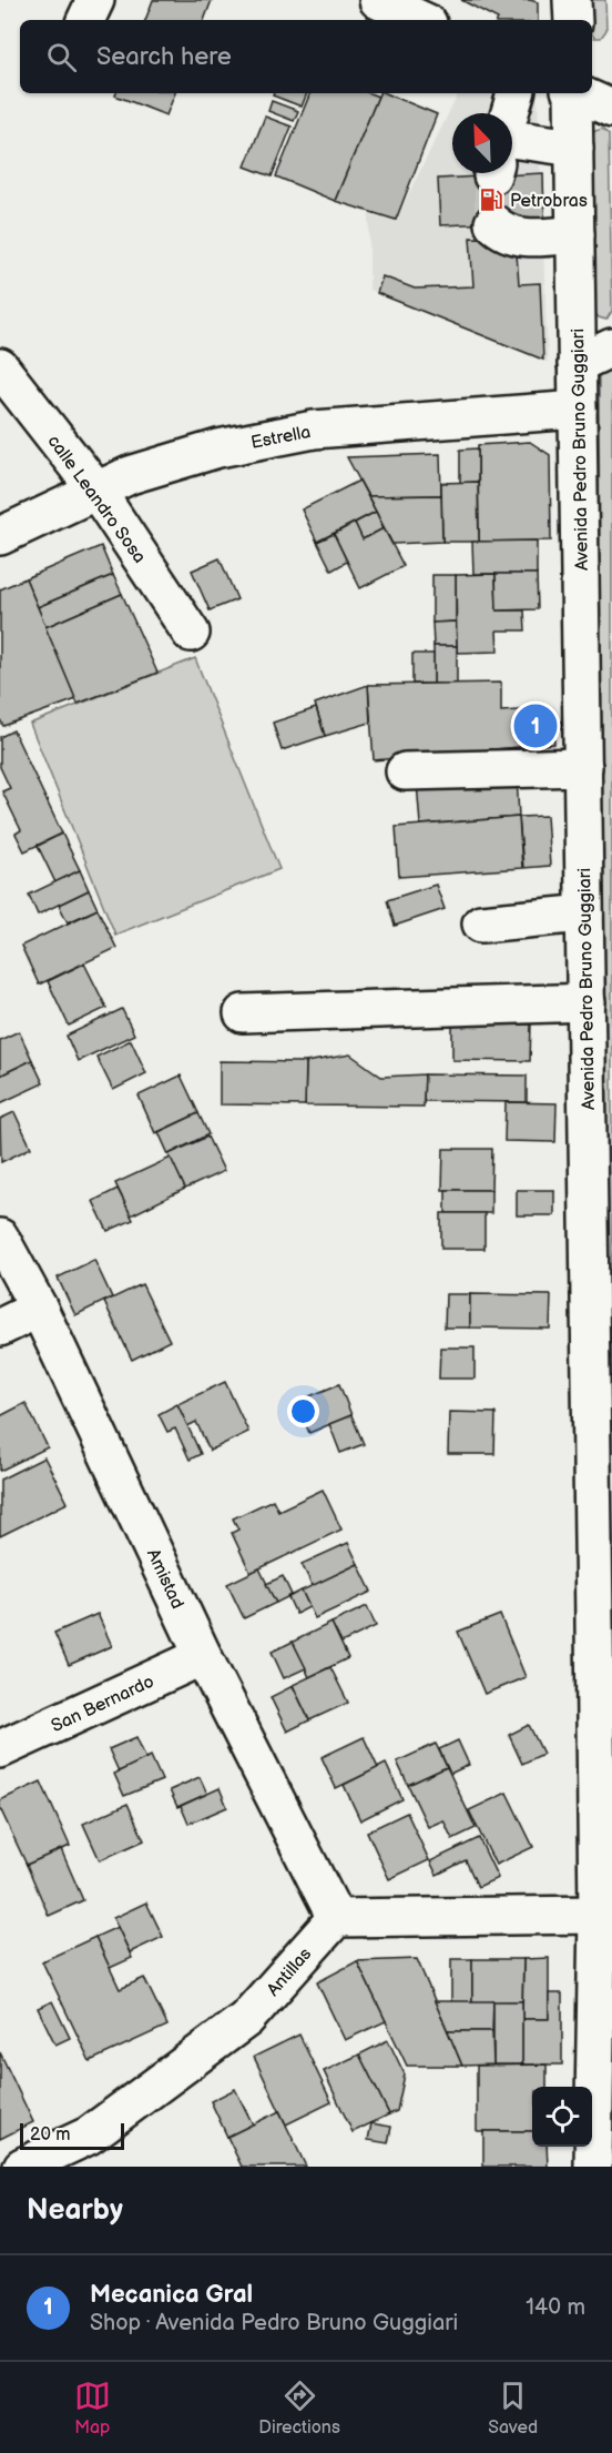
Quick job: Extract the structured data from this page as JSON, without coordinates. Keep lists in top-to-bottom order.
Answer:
{
  "streets": {
    "street": [
      "Estrella",
      "Avenida Pedro Bruno Guggiari",
      "calle Leandro Sosa",
      "Amistad",
      "San Bernardo",
      "Antillas"
    ]
  },
  "crossings": [
    ["Estrella", "Avenida Pedro Bruno Guggiari"],
    ["Estrella", "calle Leandro Sosa"],
    ["Amistad", "San Bernardo"],
    ["Amistad", "Antillas"]
  ],
  "places": {
    "fuel station": ["Petrobras"]
  },
  "scale_bar": "20 m",
  "north": "top left",
  "page": {
    "search": "Search here",
    "pins": "1",
    "scale": "20 m",
    "heading": "Nearby",
    "list": [
      {
        "mark": "1",
        "name": "Mecanica Gral",
        "note": "Shop · Avenida Pedro Bruno Guggiari",
        "value": "140 m"
      }
    ],
    "nav": ["Map", "Directions", "Saved"]
  }
}
